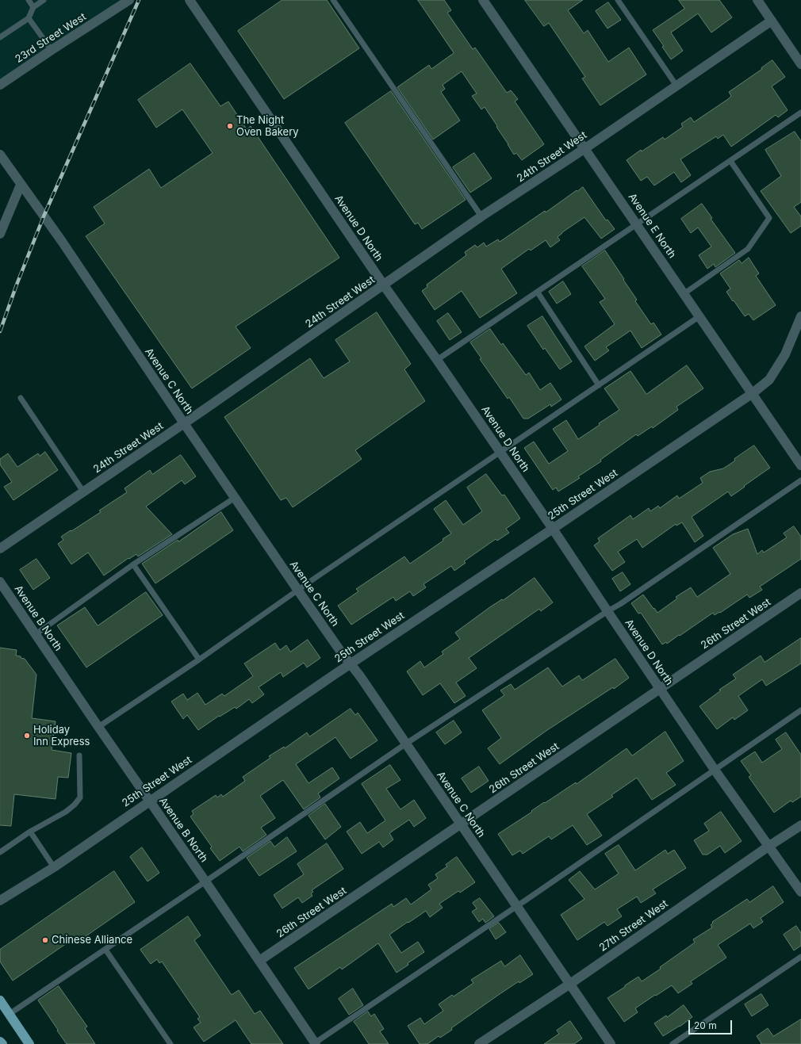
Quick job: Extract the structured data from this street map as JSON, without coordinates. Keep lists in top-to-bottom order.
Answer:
{
  "streets": {
    "street": [
      "23rd Street West",
      "24th Street West",
      "Avenue E North",
      "Avenue D North",
      "Avenue C North",
      "25th Street West",
      "Avenue B North",
      "26th Street West",
      "27th Street West"
    ]
  },
  "crossings": [
    ["24th Street West", "Avenue E North"],
    ["24th Street West", "Avenue D North"],
    ["24th Street West", "Avenue C North"],
    ["Avenue E North", "25th Street West"],
    ["Avenue D North", "25th Street West"],
    ["Avenue D North", "26th Street West"],
    ["Avenue D North", "27th Street West"],
    ["Avenue C North", "25th Street West"],
    ["Avenue C North", "26th Street West"],
    ["Avenue C North", "27th Street West"],
    ["25th Street West", "Avenue B North"],
    ["Avenue B North", "26th Street West"]
  ],
  "places": ["The Night Oven Bakery", "Holiday Inn Express", "Chinese Alliance"],
  "scale_bar": "20 m"
}
